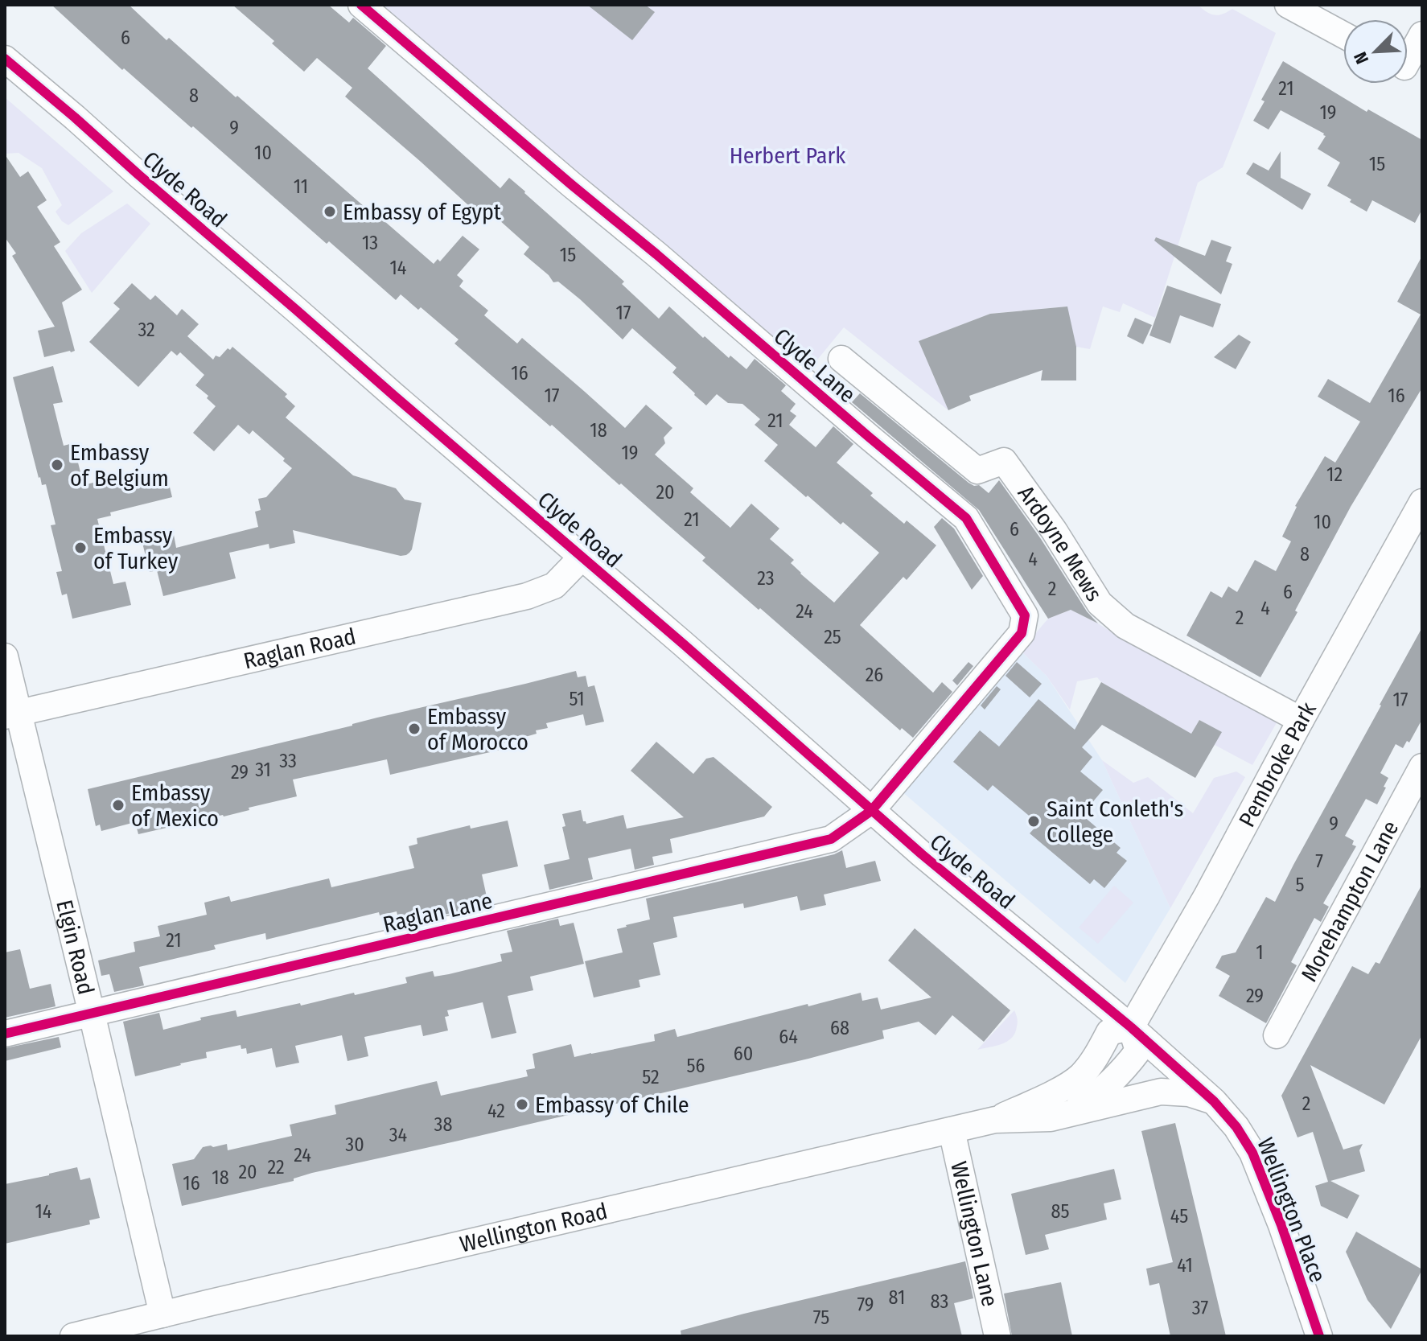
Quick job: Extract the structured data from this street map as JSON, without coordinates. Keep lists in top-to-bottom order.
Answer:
{
  "streets": {
    "street": [
      "Clyde Road",
      "Clyde Lane",
      "Ardoyne Mews",
      "Raglan Road",
      "Pembroke Park",
      "Morehampton Lane",
      "Raglan Lane",
      "Elgin Road",
      "Wellington Place",
      "Wellington Road",
      "Wellington Lane"
    ]
  },
  "crossings": [
    ["Clyde Road", "Clyde Lane"],
    ["Clyde Road", "Raglan Road"],
    ["Clyde Road", "Pembroke Park"],
    ["Clyde Road", "Raglan Lane"],
    ["Clyde Road", "Wellington Place"],
    ["Clyde Road", "Wellington Road"],
    ["Clyde Lane", "Raglan Lane"],
    ["Ardoyne Mews", "Pembroke Park"],
    ["Raglan Road", "Elgin Road"],
    ["Pembroke Park", "Wellington Place"],
    ["Pembroke Park", "Wellington Road"],
    ["Raglan Lane", "Elgin Road"],
    ["Elgin Road", "Wellington Road"],
    ["Wellington Place", "Wellington Road"],
    ["Wellington Road", "Wellington Lane"]
  ],
  "parks": ["Herbert Park"],
  "places": [
    "Embassy of Egypt",
    "Embassy of Belgium",
    "Embassy of Turkey",
    "Embassy of Morocco",
    "Embassy of Mexico",
    "Saint Conleth's College",
    "Embassy of Chile"
  ],
  "house_numbers": [
    "6",
    "21",
    "8",
    "19",
    "9",
    "10",
    "15",
    "11",
    "13",
    "15",
    "14",
    "17",
    "32",
    "16",
    "17",
    "16",
    "21",
    "18",
    "19",
    "12",
    "20",
    "21",
    "10",
    "6",
    "8",
    "4",
    "23",
    "2",
    "6",
    "4",
    "24",
    "2",
    "25",
    "26",
    "51",
    "17",
    "33",
    "31",
    "29",
    "9",
    "7",
    "5",
    "21",
    "1",
    "29",
    "68",
    "64",
    "60",
    "56",
    "52",
    "2",
    "42",
    "38",
    "34",
    "30",
    "24",
    "22",
    "20",
    "18",
    "16",
    "14",
    "85",
    "45",
    "41",
    "81",
    "83",
    "79",
    "37",
    "75"
  ],
  "north": "bottom left"
}
